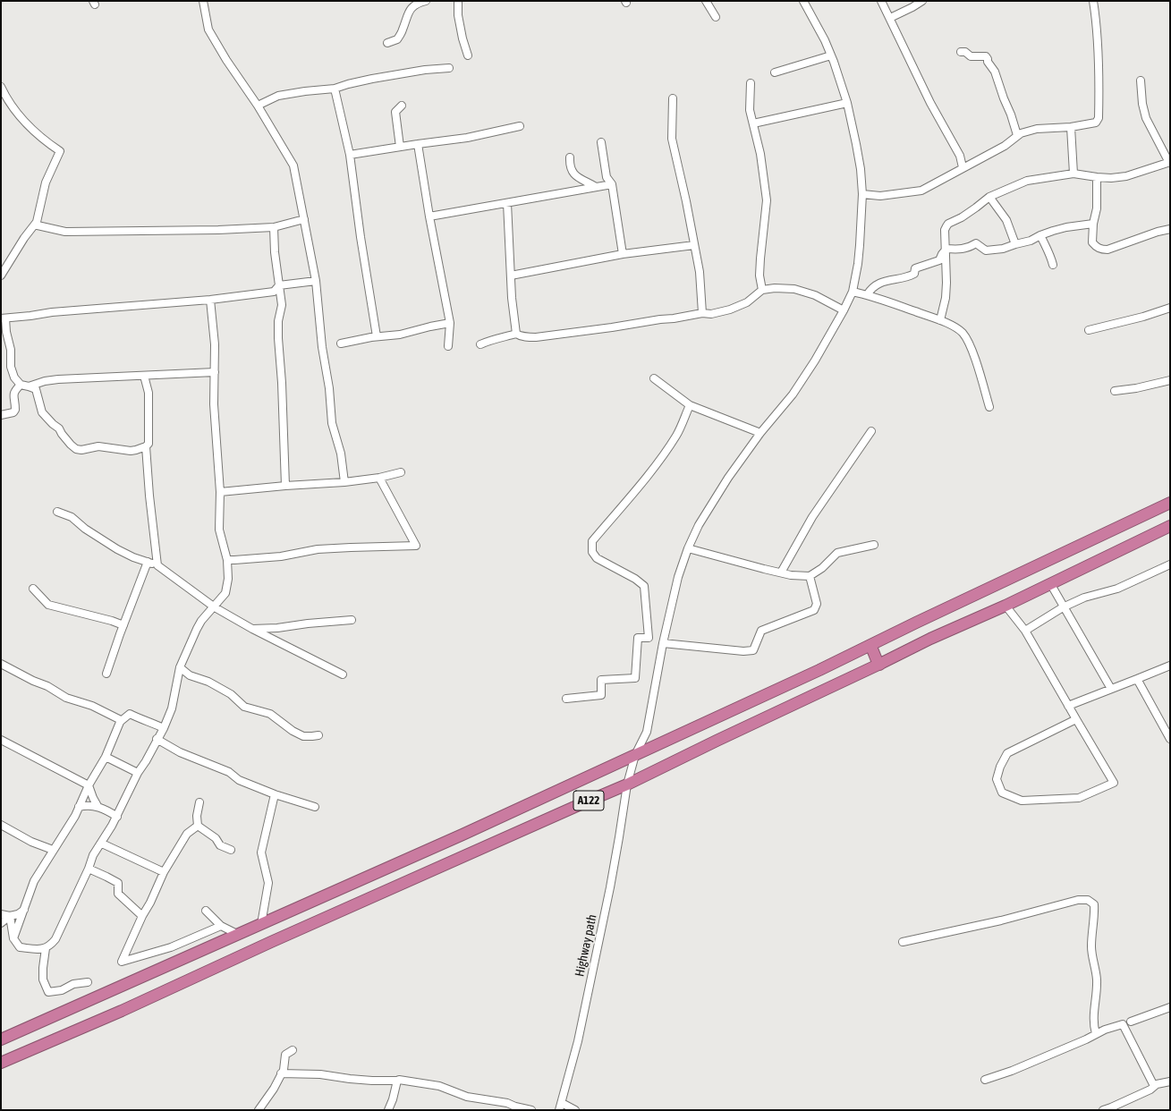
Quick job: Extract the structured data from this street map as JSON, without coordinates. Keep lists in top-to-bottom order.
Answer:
{
  "streets": {
    "highway": ["A122"],
    "street": ["Highway path"]
  },
  "crossings": [
    ["A122", "Highway path"]
  ]
}
